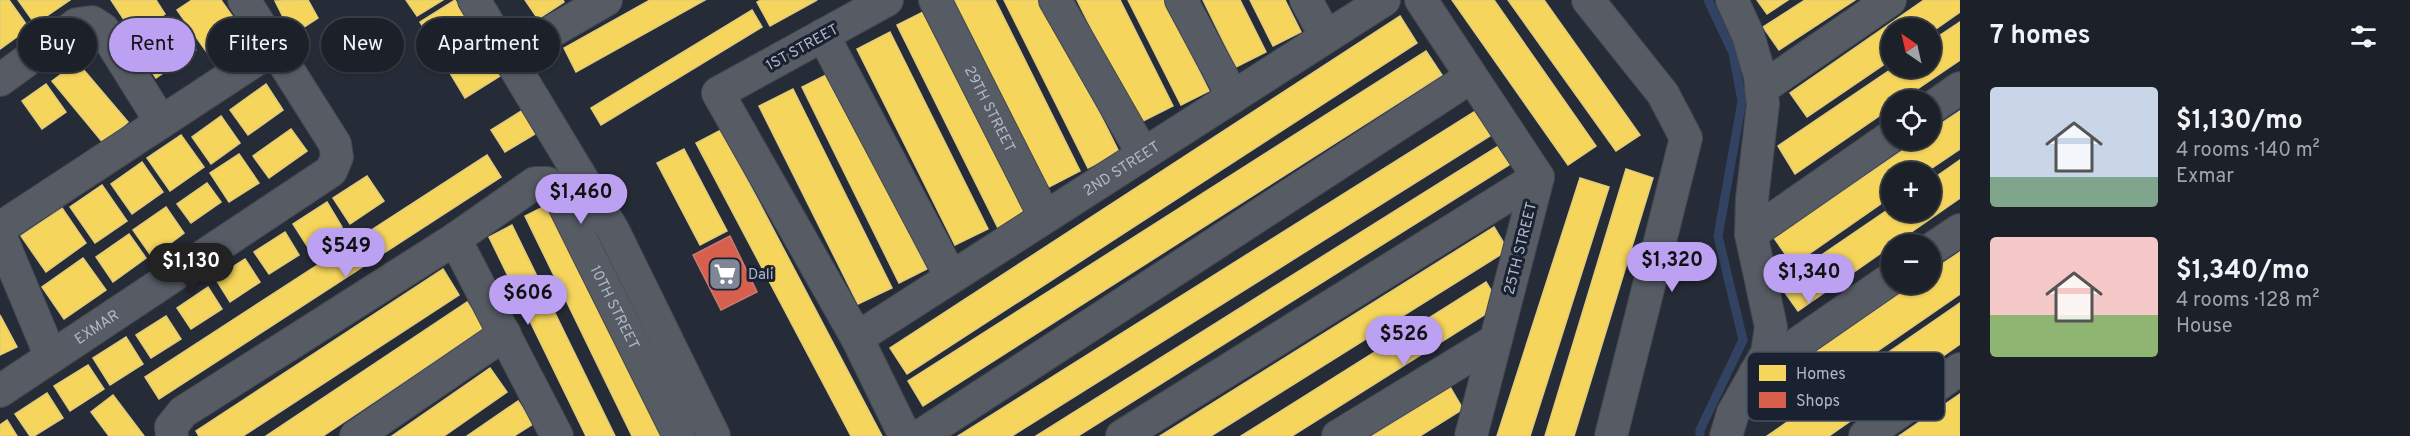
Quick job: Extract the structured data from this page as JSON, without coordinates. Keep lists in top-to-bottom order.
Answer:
{
  "streets": {
    "street": [
      "1ST STREET",
      "29TH STREET",
      "2ND STREET",
      "25TH STREET",
      "10TH STREET",
      "EXMAR"
    ]
  },
  "crossings": [
    ["1ST STREET", "2ND STREET"],
    ["29TH STREET", "2ND STREET"]
  ],
  "places": {
    "supermarket": ["Dali"]
  },
  "legend": ["Homes", "Shops"],
  "north": "top left",
  "page": {
    "heading": "7 homes",
    "map_buttons": ["+", "−"],
    "chip": [
      "Buy",
      "Rent",
      "Filters",
      "New",
      "Apartment"
    ],
    "list": [
      {
        "name": "$1,130/mo",
        "note": "4 rooms · 140 m² · Exmar"
      },
      {
        "name": "$1,340/mo",
        "note": "4 rooms · 128 m² · House"
      }
    ],
    "price": [
      "$1,460",
      "$549",
      "$1,320",
      "$1,130",
      "$1,340",
      "$606",
      "$526"
    ]
  }
}
